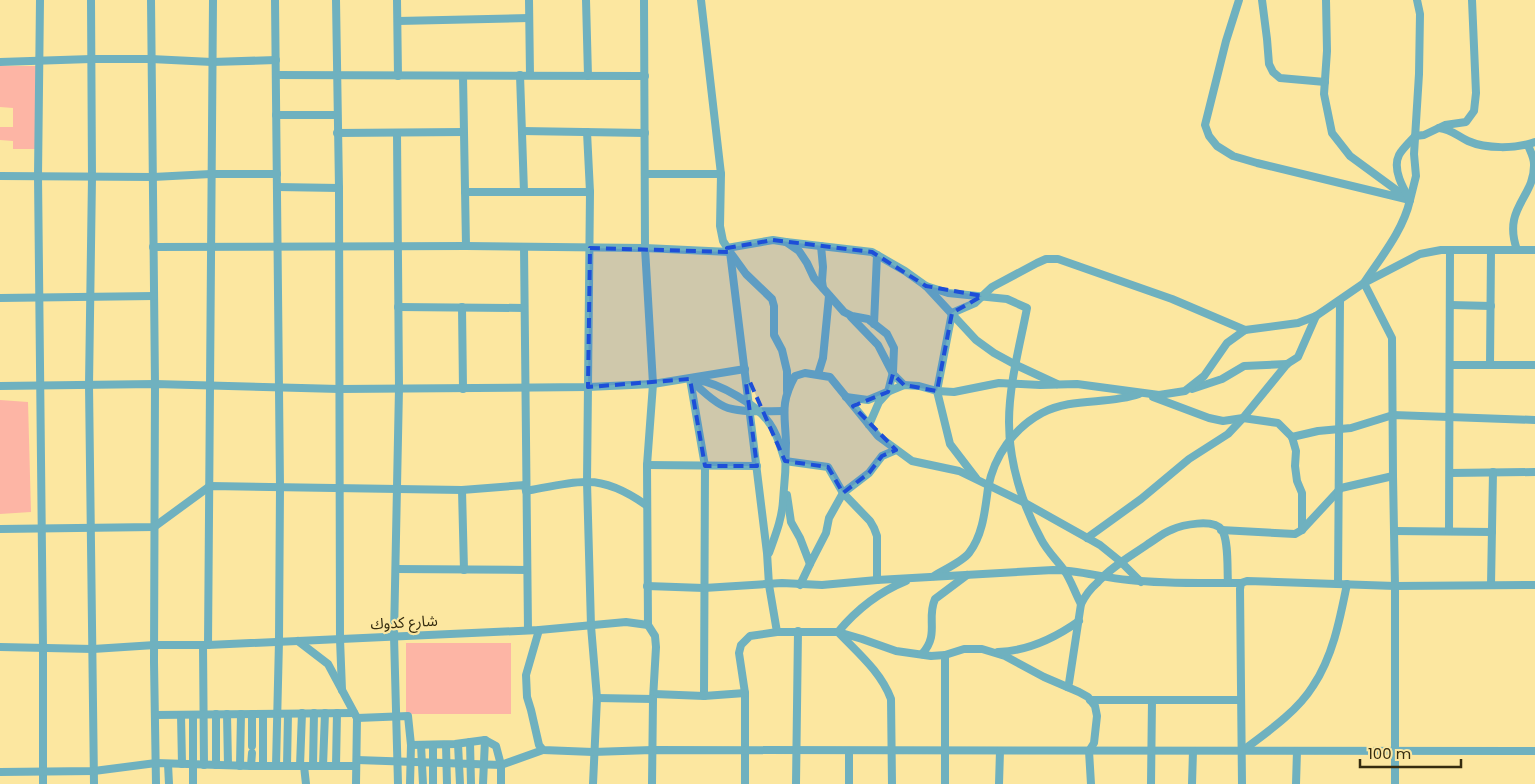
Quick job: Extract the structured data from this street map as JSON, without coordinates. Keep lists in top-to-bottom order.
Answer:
{
  "streets": {
    "street": ["شارع كدوك"]
  },
  "scale_bar": "100 m"
}
